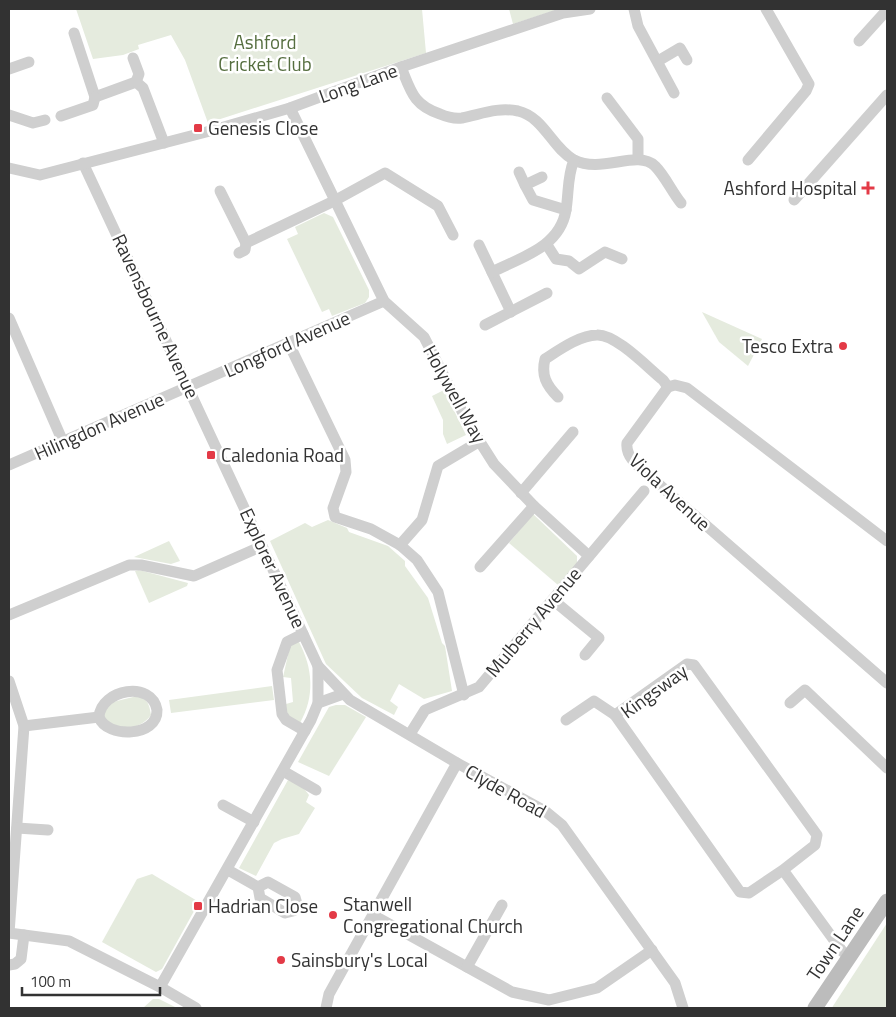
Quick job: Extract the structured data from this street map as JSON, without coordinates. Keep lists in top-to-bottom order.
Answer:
{
  "streets": {
    "main road": ["Town Lane"],
    "street": [
      "Long Lane",
      "Ravensbourne Avenue",
      "Longford Avenue",
      "Holywell Way",
      "Hilingdon Avenue",
      "Viola Avenue",
      "Explorer Avenue",
      "Mulberry Avenue",
      "Kingsway",
      "Clyde Road"
    ]
  },
  "crossings": [
    ["Long Lane", "Ravensbourne Avenue"],
    ["Long Lane", "Holywell Way"],
    ["Ravensbourne Avenue", "Longford Avenue"],
    ["Ravensbourne Avenue", "Hilingdon Avenue"],
    ["Ravensbourne Avenue", "Explorer Avenue"],
    ["Longford Avenue", "Holywell Way"],
    ["Longford Avenue", "Hilingdon Avenue"],
    ["Holywell Way", "Mulberry Avenue"],
    ["Explorer Avenue", "Clyde Road"],
    ["Mulberry Avenue", "Clyde Road"]
  ],
  "parks": ["Ashford Cricket Club"],
  "places": {
    "transit": ["Genesis Close", "Caledonia Road", "Hadrian Close"],
    "health": ["Ashford Hospital"],
    "other": ["Tesco Extra", "Stanwell Congregational Church", "Sainsbury's Local"]
  },
  "scale_bar": "100 m"
}
